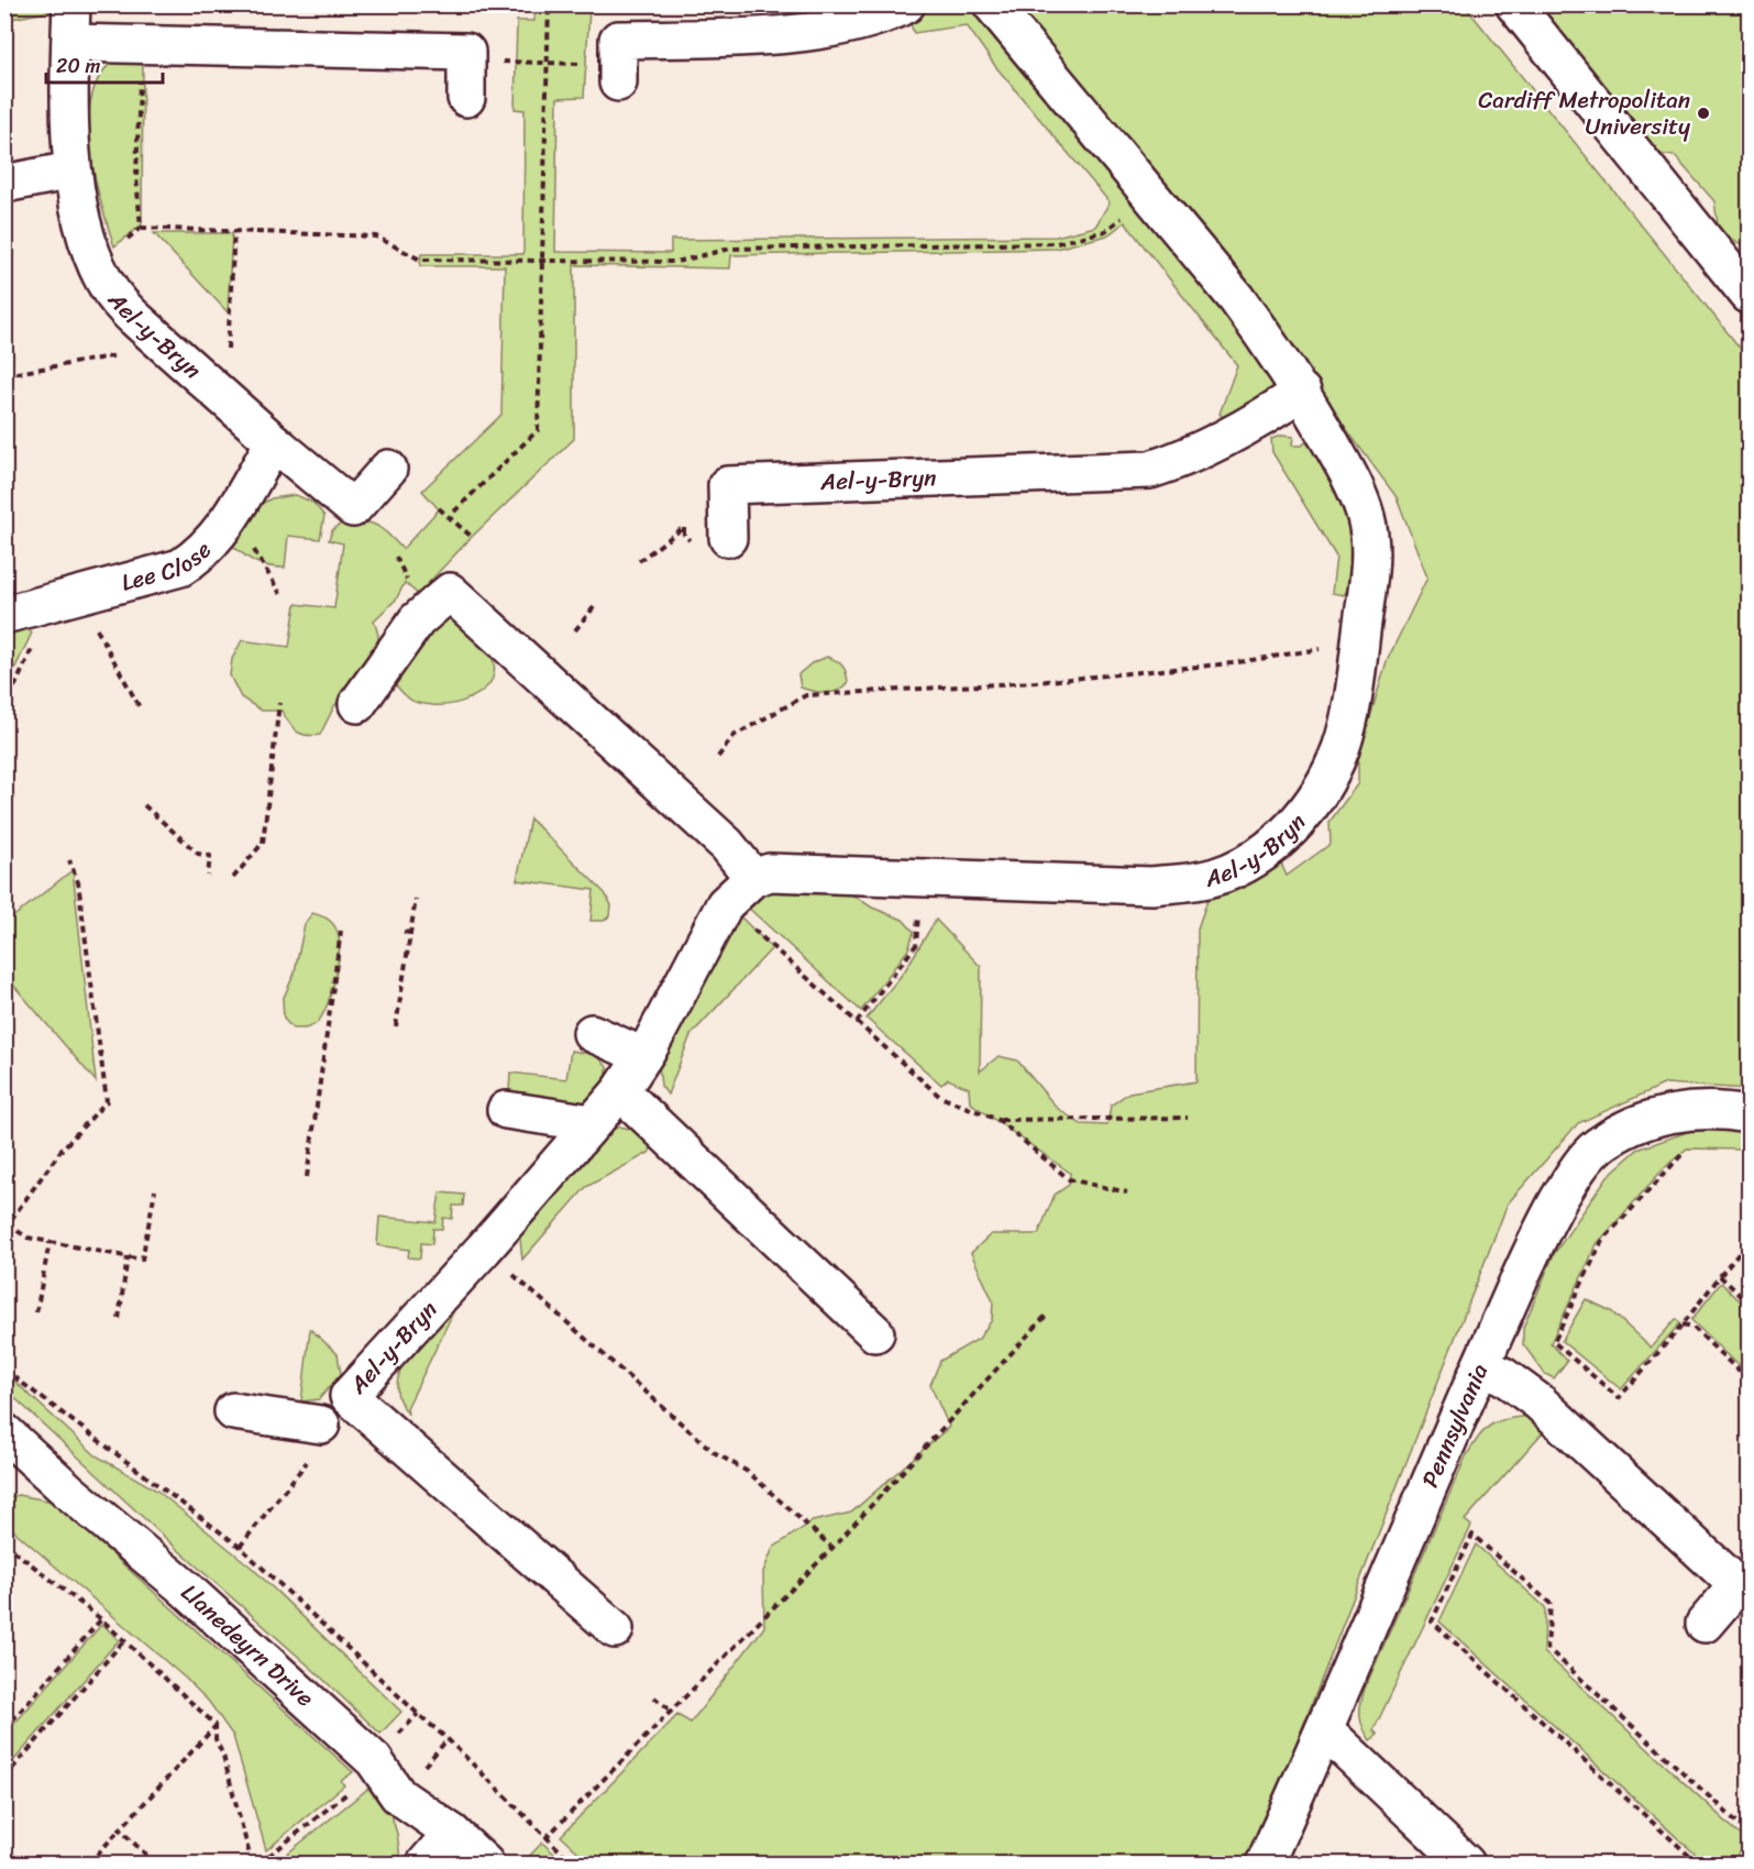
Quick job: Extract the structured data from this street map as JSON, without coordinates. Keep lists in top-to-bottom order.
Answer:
{
  "streets": {
    "street": [
      "Ael-y-Bryn",
      "Lee Close",
      "Pennsylvania",
      "Llanedeyrn Drive"
    ]
  },
  "crossings": [
    ["Ael-y-Bryn", "Lee Close"]
  ],
  "places": ["Cardiff Metropolitan University"],
  "scale_bar": "20 m"
}
